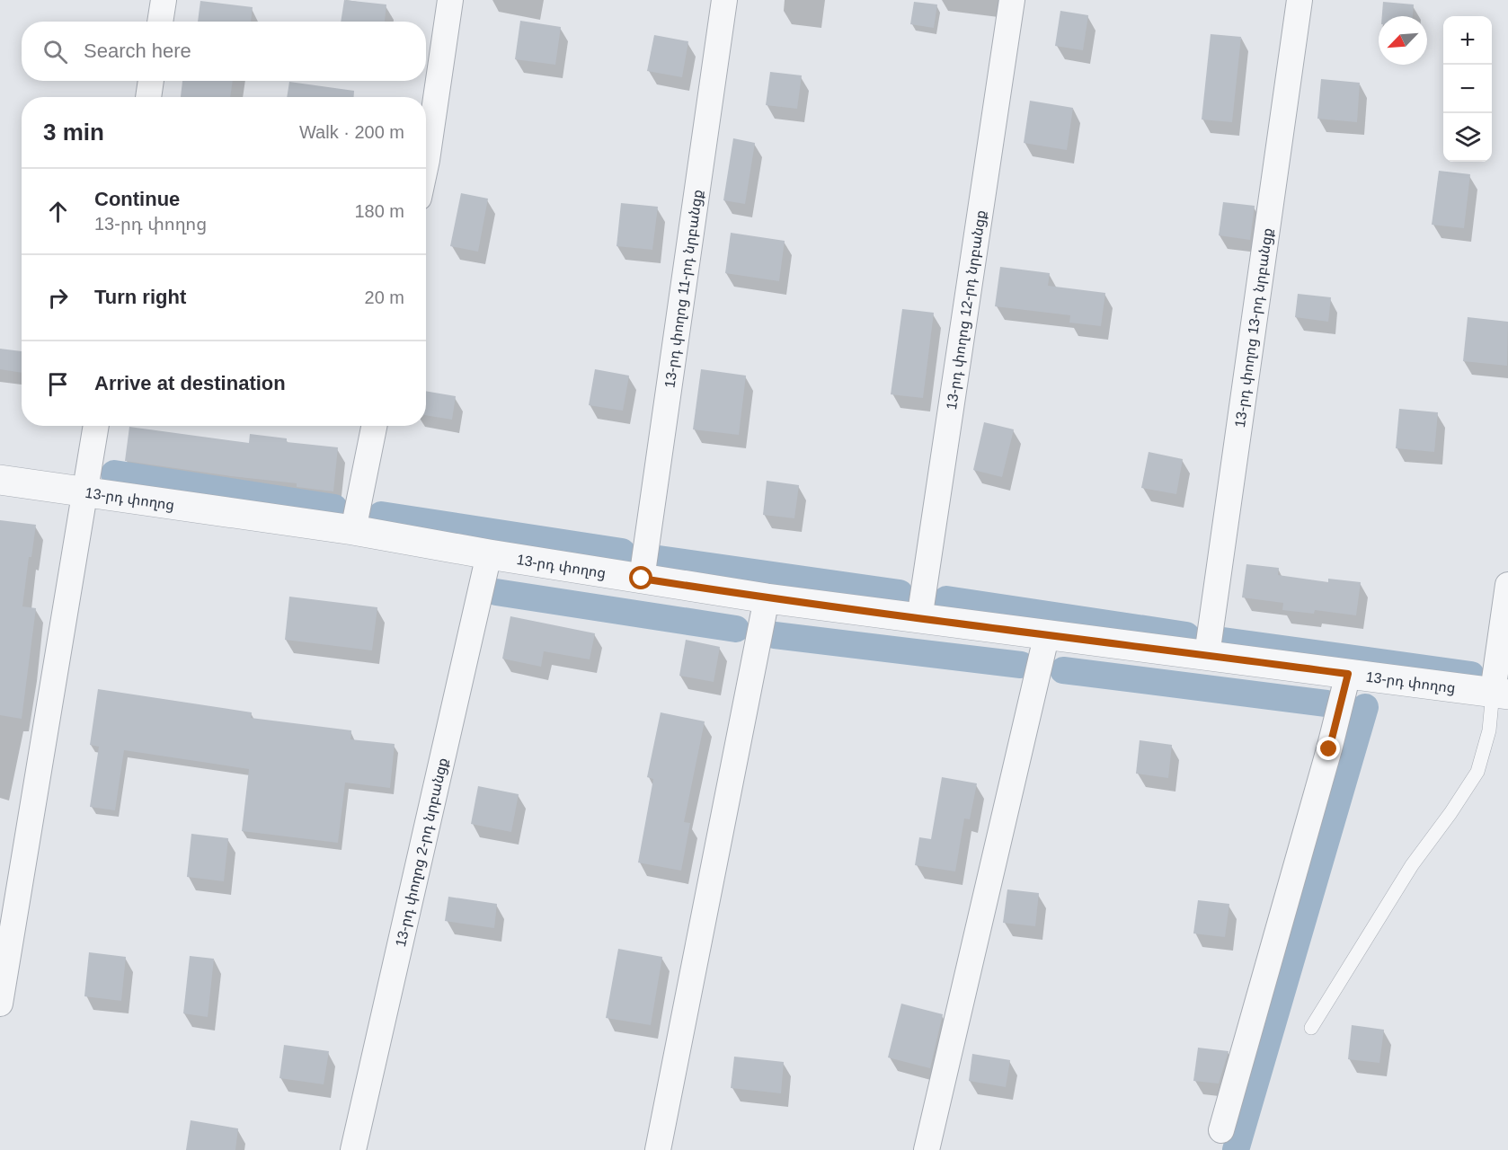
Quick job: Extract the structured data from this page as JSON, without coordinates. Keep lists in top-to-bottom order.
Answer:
{
  "streets": {
    "street": [
      "13-րդ փողոց 11-րդ նրբանցք",
      "13-րդ փողոց 12-րդ նրբանցք",
      "13-րդ փողոց 13-րդ նրբանցք",
      "13-րդ փողոց",
      "13-րդ փողոց 2-րդ նրբանցք"
    ]
  },
  "crossings": [
    ["13-րդ փողոց 11-րդ նրբանցք", "13-րդ փողոց"],
    ["13-րդ փողոց 12-րդ նրբանցք", "13-րդ փողոց"],
    ["13-րդ փողոց 13-րդ նրբանցք", "13-րդ փողոց"],
    ["13-րդ փողոց", "13-րդ փողոց 2-րդ նրբանցք"]
  ],
  "north": "bottom left",
  "page": {
    "map_buttons": ["+", "−"],
    "search": "Search here",
    "heading": ["3 min", "Walk · 200 m"],
    "list": [
      ["Continue", "13-րդ փողոց", "180 m"],
      ["Turn right", "20 m"],
      "Arrive at destination"
    ]
  }
}
